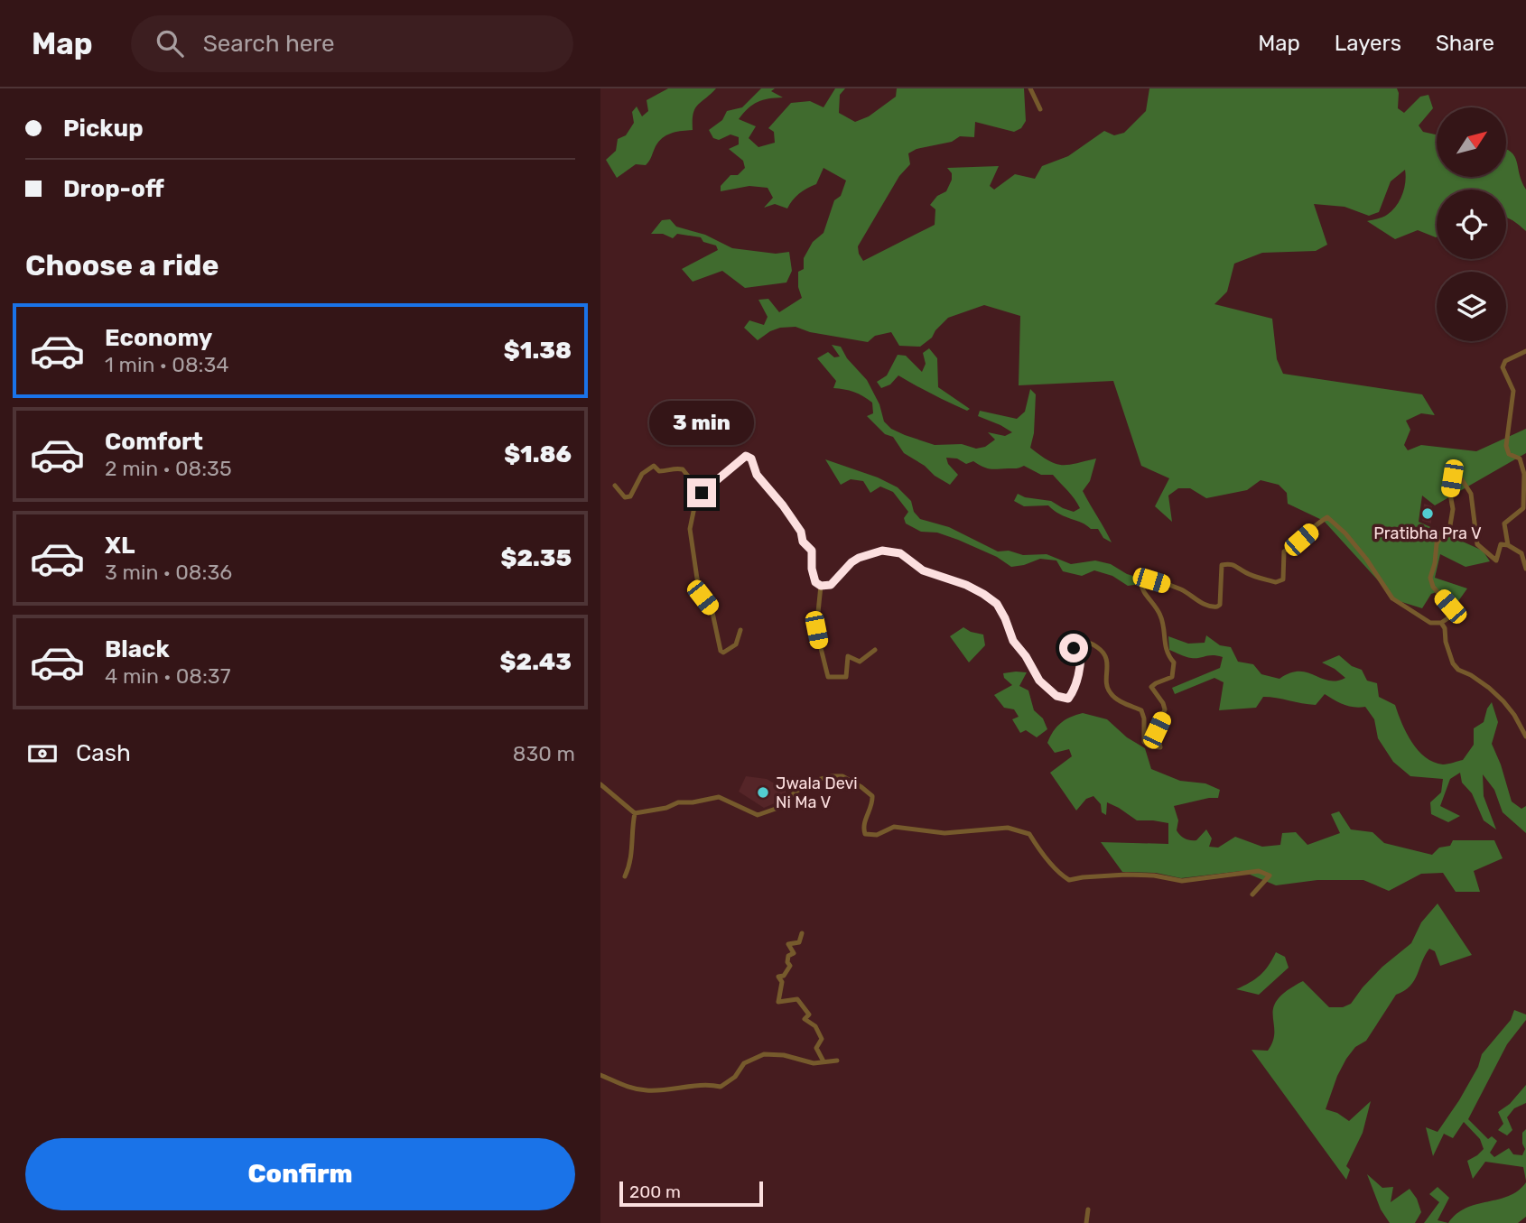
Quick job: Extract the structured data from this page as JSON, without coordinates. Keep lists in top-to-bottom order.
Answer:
{
  "places": ["Pratibha Pra V", "Jwala Devi Ni Ma V"],
  "scale_bar": "200 m",
  "north": "top right",
  "page": {
    "header": "Map",
    "search": "Search here",
    "nav": ["Map", "Layers", "Share"],
    "banner": ["Pickup", "Drop-off"],
    "heading": "Choose a ride",
    "list": [
      {
        "name": "Economy",
        "note": "1 min · 08:34",
        "value": "$1.38"
      },
      {
        "name": "Comfort",
        "note": "2 min · 08:35",
        "value": "$1.86"
      },
      {
        "name": "XL",
        "note": "3 min · 08:36",
        "value": "$2.35"
      },
      {
        "name": "Black",
        "note": "4 min · 08:37",
        "value": "$2.43"
      }
    ],
    "bubble": "3 min",
    "pay": ["Cash", "830 m"],
    "buttons": "Confirm",
    "scale": "200 m"
  }
}
